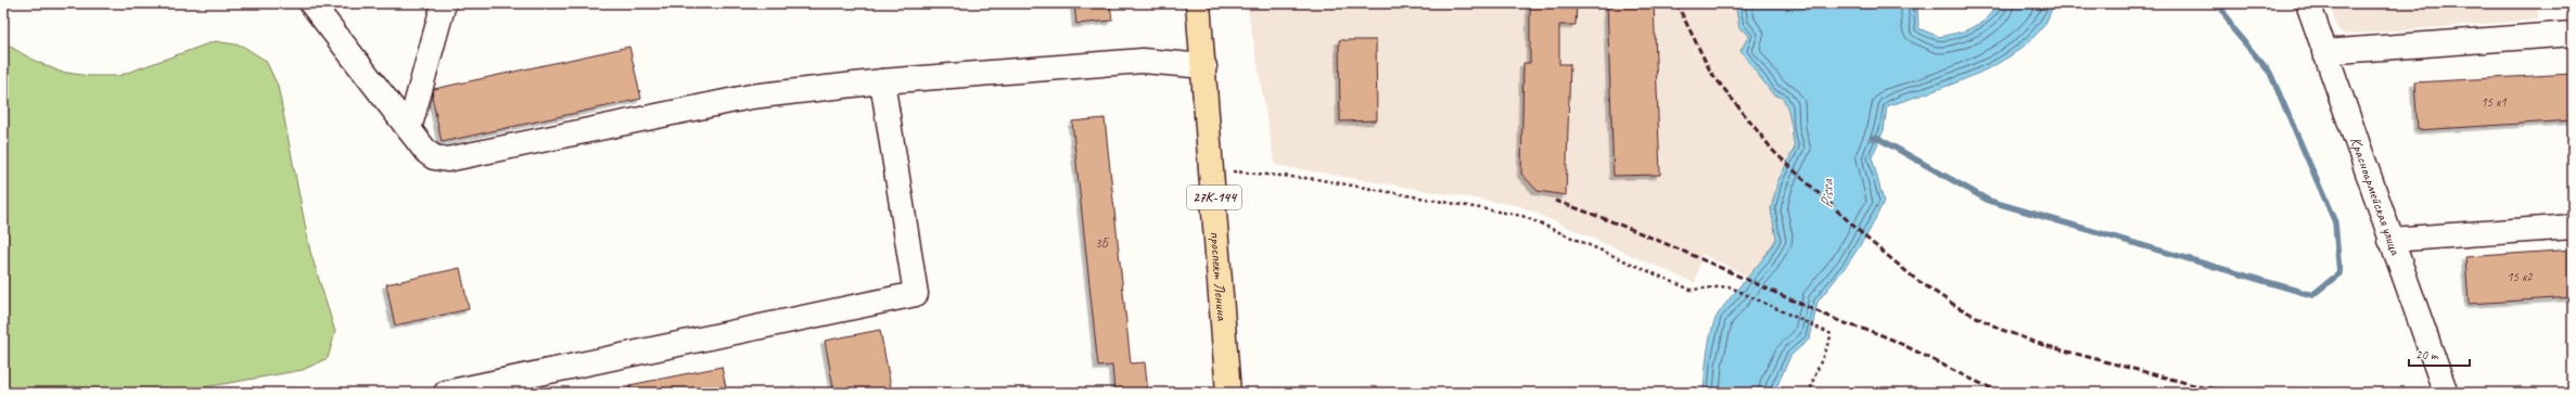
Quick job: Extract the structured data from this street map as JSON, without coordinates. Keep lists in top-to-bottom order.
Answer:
{
  "streets": {
    "main road": ["27К-144", "проспект Ленина"],
    "street": ["Красноармейская улица"]
  },
  "water": ["Pissa"],
  "house_numbers": ["15 к1", "3Б", "15 к2"],
  "scale_bar": "20 m"
}
